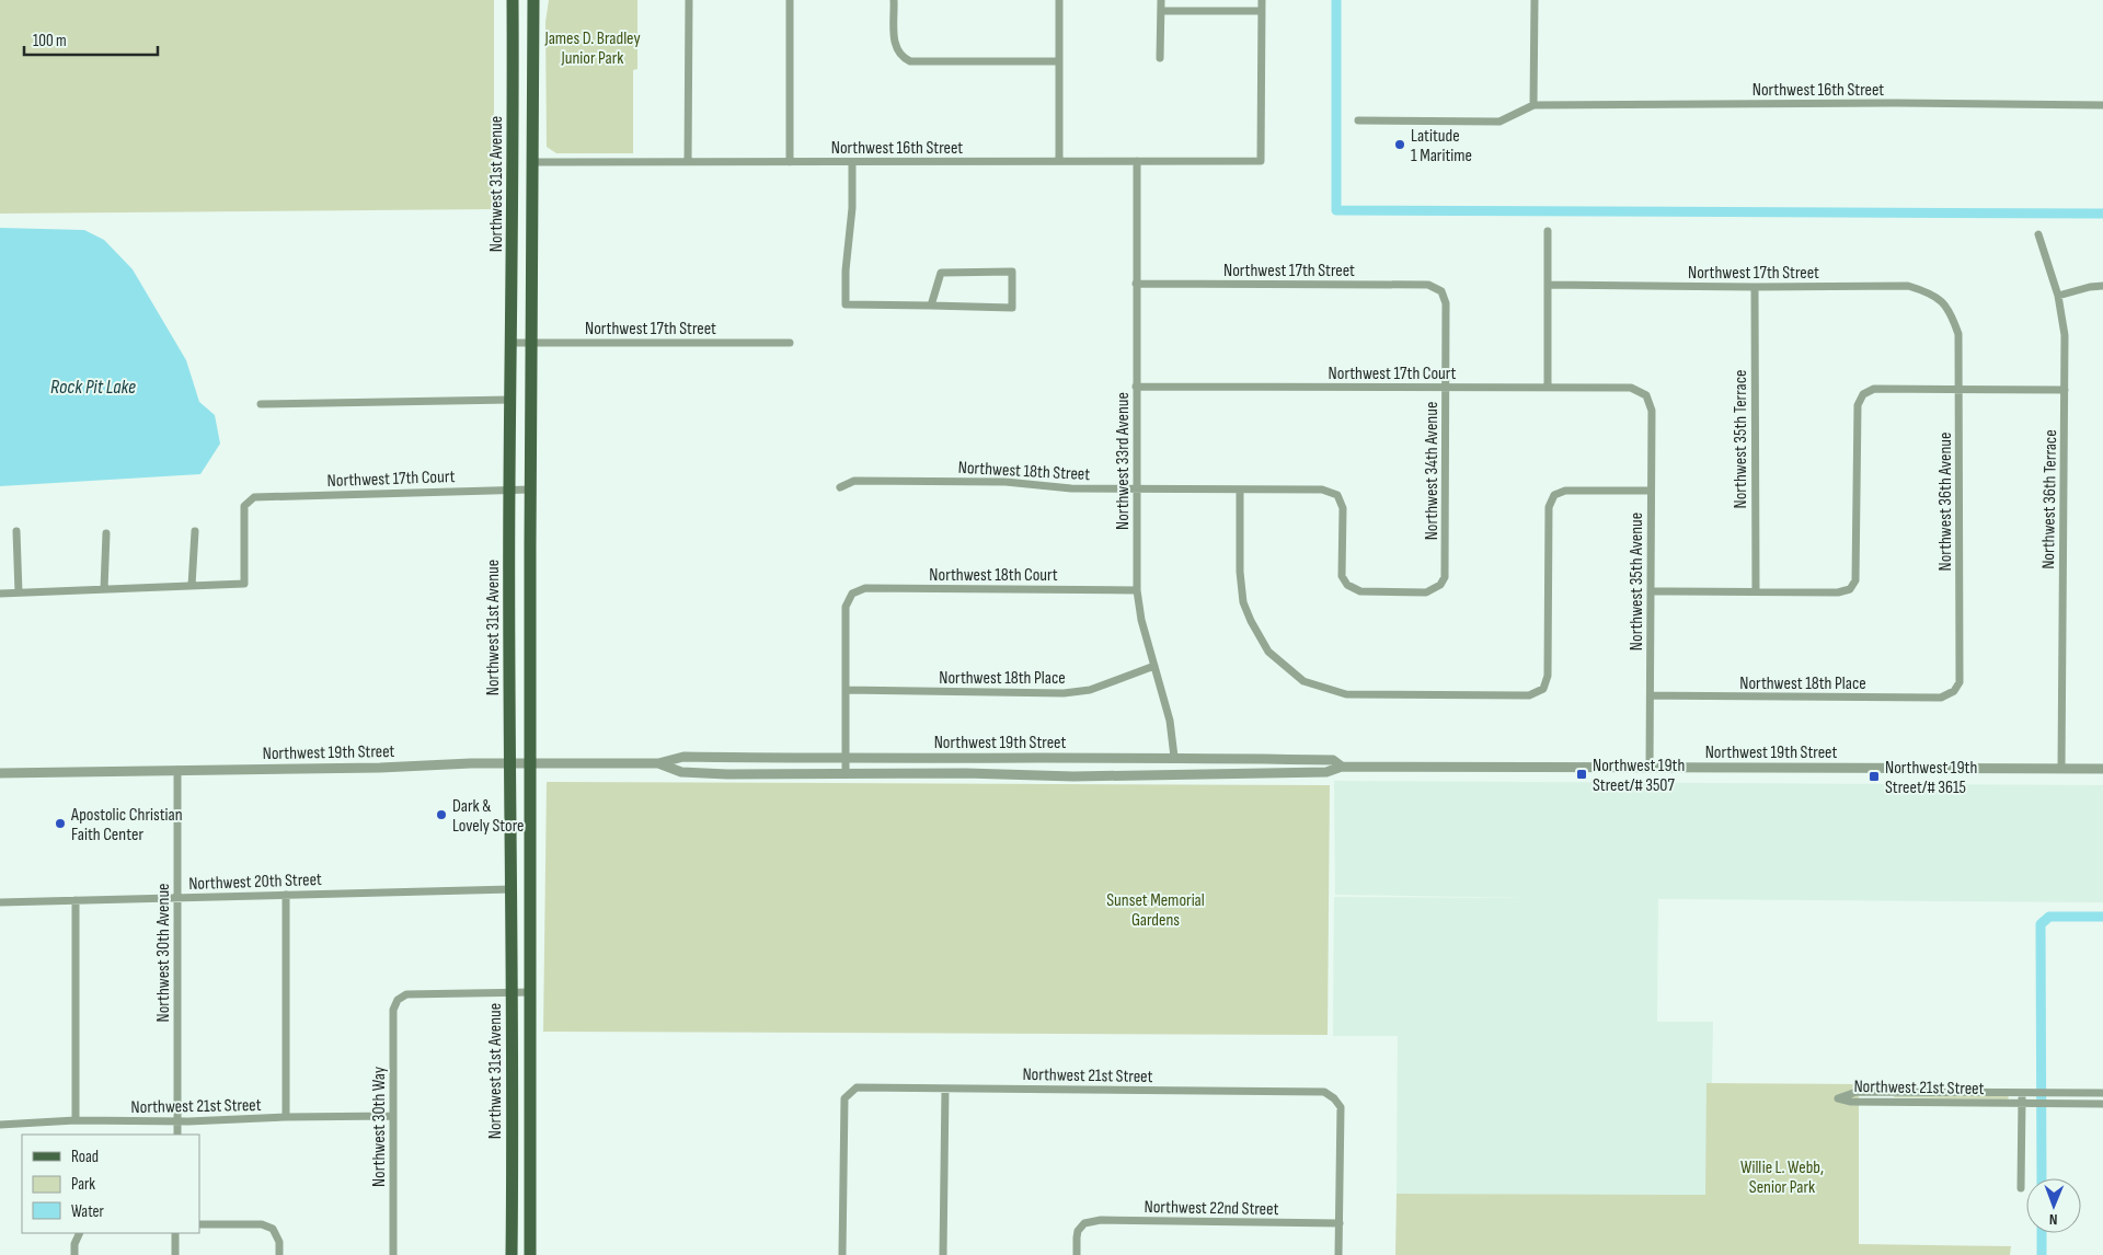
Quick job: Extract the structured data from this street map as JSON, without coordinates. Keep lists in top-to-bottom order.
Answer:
{
  "streets": {
    "main road": ["Northwest 31st Avenue"],
    "street": [
      "Northwest 16th Street",
      "Northwest 17th Street",
      "Northwest 17th Court",
      "Northwest 35th Terrace",
      "Northwest 33rd Avenue",
      "Northwest 18th Street",
      "Northwest 34th Avenue",
      "Northwest 36th Terrace",
      "Northwest 36th Avenue",
      "Northwest 18th Court",
      "Northwest 35th Avenue",
      "Northwest 18th Place",
      "Northwest 19th Street",
      "Northwest 20th Street",
      "Northwest 30th Avenue",
      "Northwest 21st Street",
      "Northwest 30th Way",
      "Northwest 22nd Street"
    ]
  },
  "crossings": [
    ["Northwest 16th Street", "Northwest 33rd Avenue"],
    ["Northwest 31st Avenue", "Northwest 17th Street"],
    ["Northwest 31st Avenue", "Northwest 17th Court"],
    ["Northwest 31st Avenue", "Northwest 19th Street"],
    ["Northwest 31st Avenue", "Northwest 20th Street"],
    ["Northwest 31st Avenue", "Northwest 30th Way"],
    ["Northwest 17th Street", "Northwest 35th Terrace"],
    ["Northwest 17th Street", "Northwest 33rd Avenue"],
    ["Northwest 17th Street", "Northwest 34th Avenue"],
    ["Northwest 17th Street", "Northwest 36th Avenue"],
    ["Northwest 17th Court", "Northwest 33rd Avenue"],
    ["Northwest 17th Court", "Northwest 34th Avenue"],
    ["Northwest 17th Court", "Northwest 35th Avenue"],
    ["Northwest 33rd Avenue", "Northwest 18th Street"],
    ["Northwest 33rd Avenue", "Northwest 18th Court"],
    ["Northwest 33rd Avenue", "Northwest 18th Place"],
    ["Northwest 33rd Avenue", "Northwest 19th Street"],
    ["Northwest 18th Street", "Northwest 34th Avenue"],
    ["Northwest 36th Terrace", "Northwest 19th Street"],
    ["Northwest 36th Avenue", "Northwest 18th Place"],
    ["Northwest 18th Court", "Northwest 18th Place"],
    ["Northwest 35th Avenue", "Northwest 18th Place"],
    ["Northwest 35th Avenue", "Northwest 19th Street"],
    ["Northwest 19th Street", "Northwest 30th Avenue"],
    ["Northwest 20th Street", "Northwest 30th Avenue"],
    ["Northwest 30th Avenue", "Northwest 21st Street"],
    ["Northwest 21st Street", "Northwest 30th Way"],
    ["Northwest 21st Street", "Northwest 22nd Street"]
  ],
  "water": ["Rock Pit Lake"],
  "parks": ["James D. Bradley Junior Park", "Sunset Memorial Gardens", "Willie L. Webb, Senior Park"],
  "places": {
    "other": ["Latitude 1 Maritime", "Dark & Lovely Store", "Apostolic Christian Faith Center"],
    "transit": ["Northwest 19th Street/# 3507", "Northwest 19th Street/# 3615"]
  },
  "legend": ["Road", "Park", "Water"],
  "scale_bar": "100 m",
  "north": "bottom"
}
